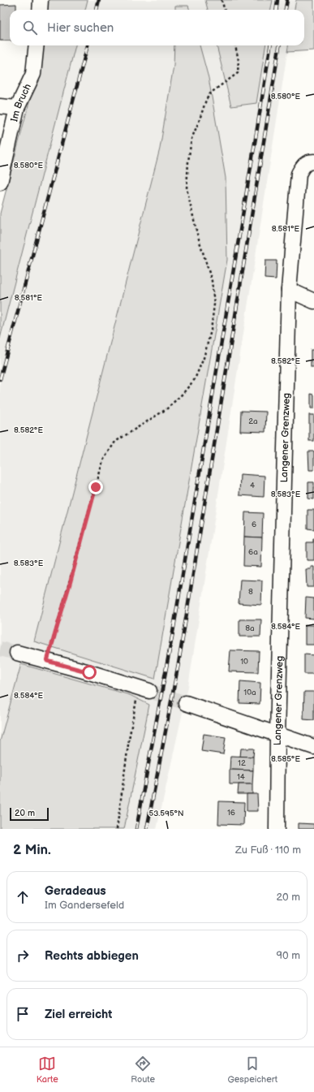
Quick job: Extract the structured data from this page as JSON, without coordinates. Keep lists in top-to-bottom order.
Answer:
{
  "streets": {
    "street": ["Im Bruch", "Langener Grenzweg"]
  },
  "house_numbers": [
    "2a",
    "4",
    "6",
    "6a",
    "8",
    "8a",
    "10",
    "10a",
    "12",
    "14",
    "16"
  ],
  "scale_bar": "20 m",
  "page": {
    "search": "Hier suchen",
    "scale": "20 m",
    "heading": ["2 Min.", "Zu Fuß · 110 m"],
    "list": [
      ["Geradeaus", "Im Gandersefeld", "20 m"],
      ["Rechts abbiegen", "90 m"],
      "Ziel erreicht"
    ],
    "nav": ["Karte", "Route", "Gespeichert"]
  },
  "coordinates": [
    "8.580°E",
    "8.581°E",
    "8.582°E",
    "8.583°E",
    "8.584°E",
    "8.585°E",
    "53.595°N"
  ]
}
